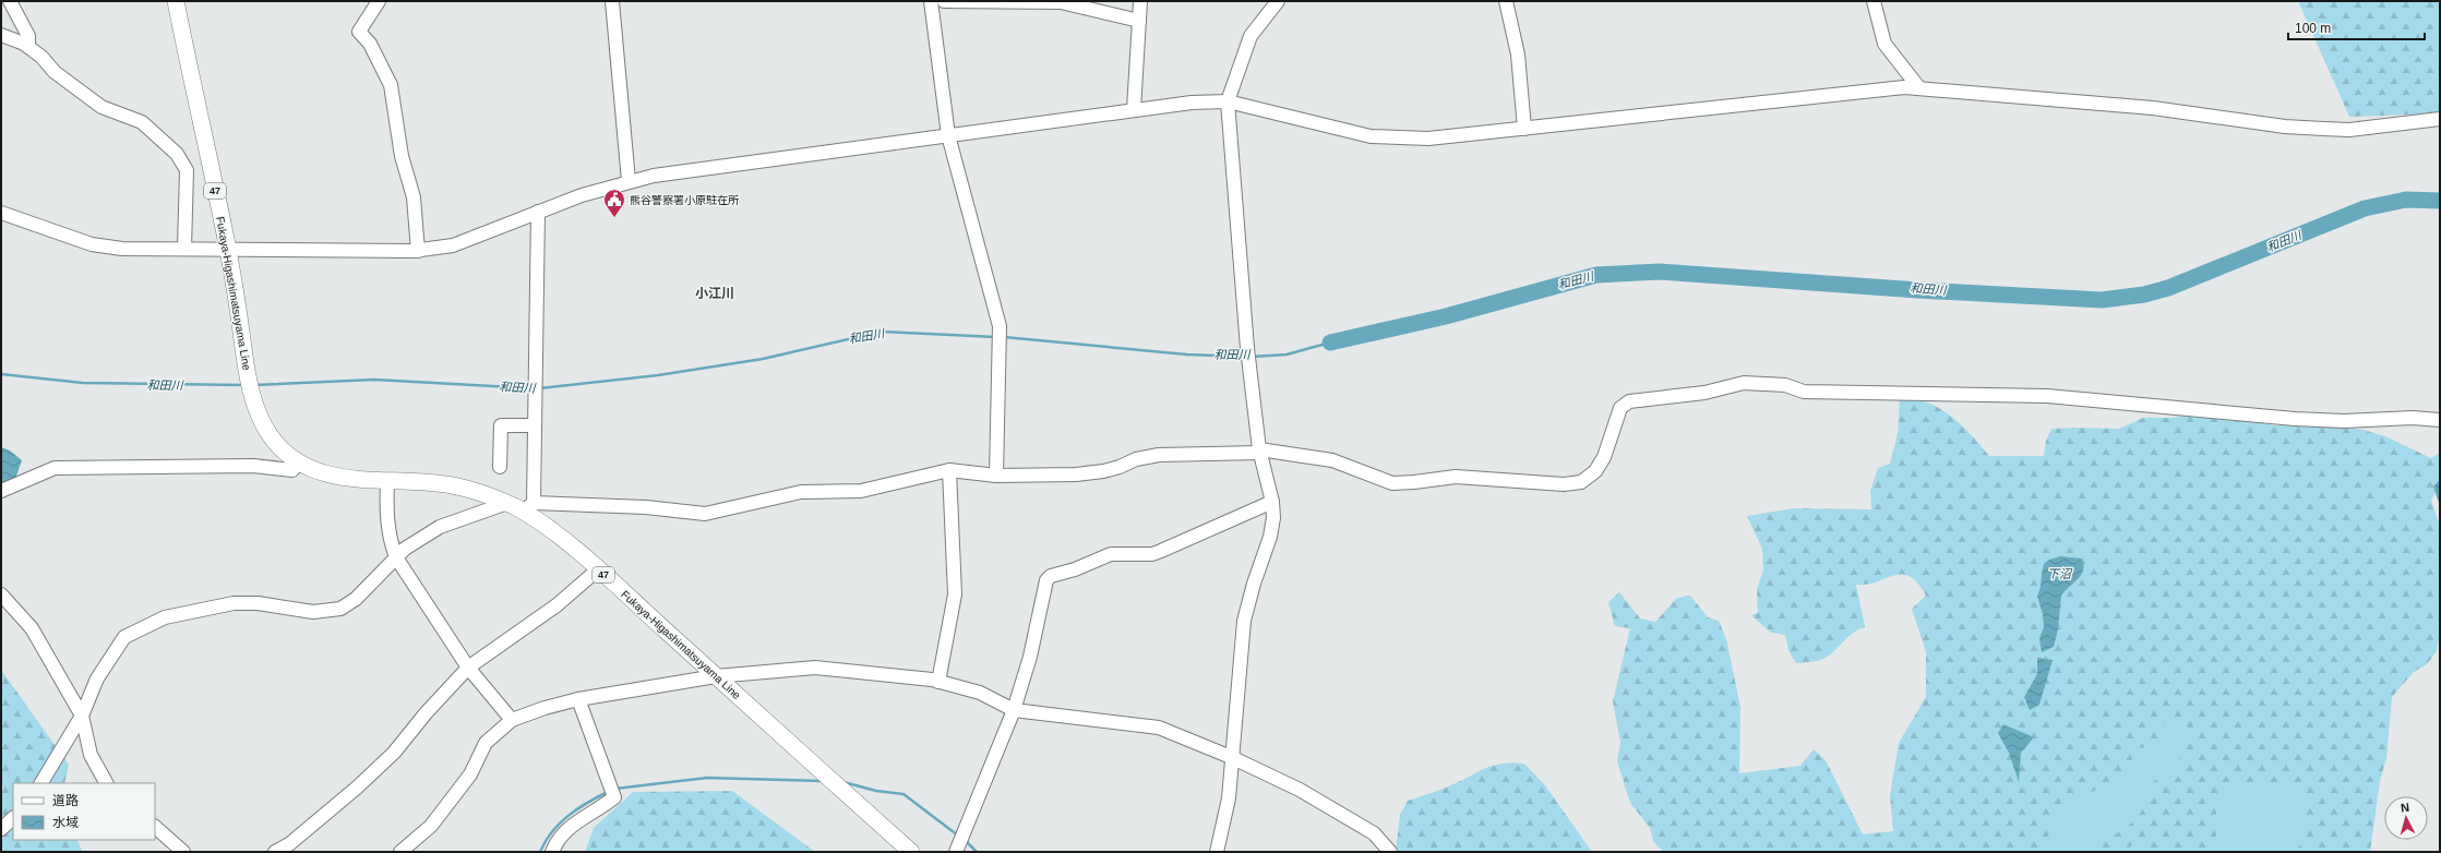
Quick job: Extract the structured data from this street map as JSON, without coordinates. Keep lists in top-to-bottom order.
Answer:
{
  "streets": {
    "main road": ["47", "Fukaya-Higashimatsuyama Line"]
  },
  "districts": ["小江川"],
  "water": ["和田川", "下沼"],
  "places": {
    "public building": ["熊谷警察署小原駐在所"]
  },
  "legend": ["道路", "水域"],
  "scale_bar": "100 m",
  "north": "top"
}
